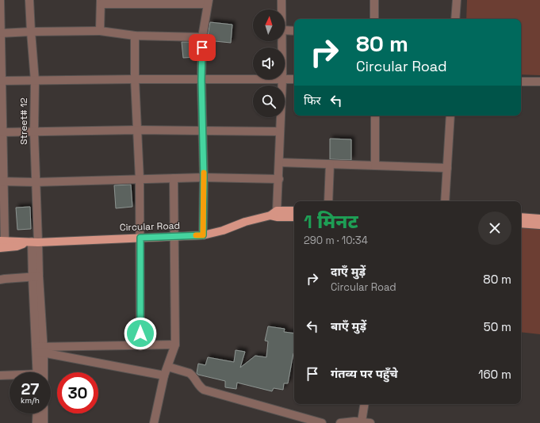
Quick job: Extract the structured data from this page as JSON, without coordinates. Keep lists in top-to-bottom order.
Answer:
{
  "streets": {
    "main road": ["Circular Road"],
    "street": ["Street# 12"]
  },
  "crossings": [
    ["Street# 12", "Circular Road"]
  ],
  "north": "top",
  "page": {
    "turn": ["80 m", "Circular Road"],
    "then": "फिर",
    "heading": ["1 मिनट", "290 m · 10:34"],
    "list": [
      {
        "name": "दाएँ मुड़ें",
        "note": "Circular Road",
        "value": "80 m"
      },
      {
        "name": "बाएँ मुड़ें",
        "value": "50 m"
      },
      {
        "name": "गंतव्य पर पहुँचे",
        "value": "160 m"
      }
    ],
    "speed": "27 km/h",
    "limit": "30"
  }
}
